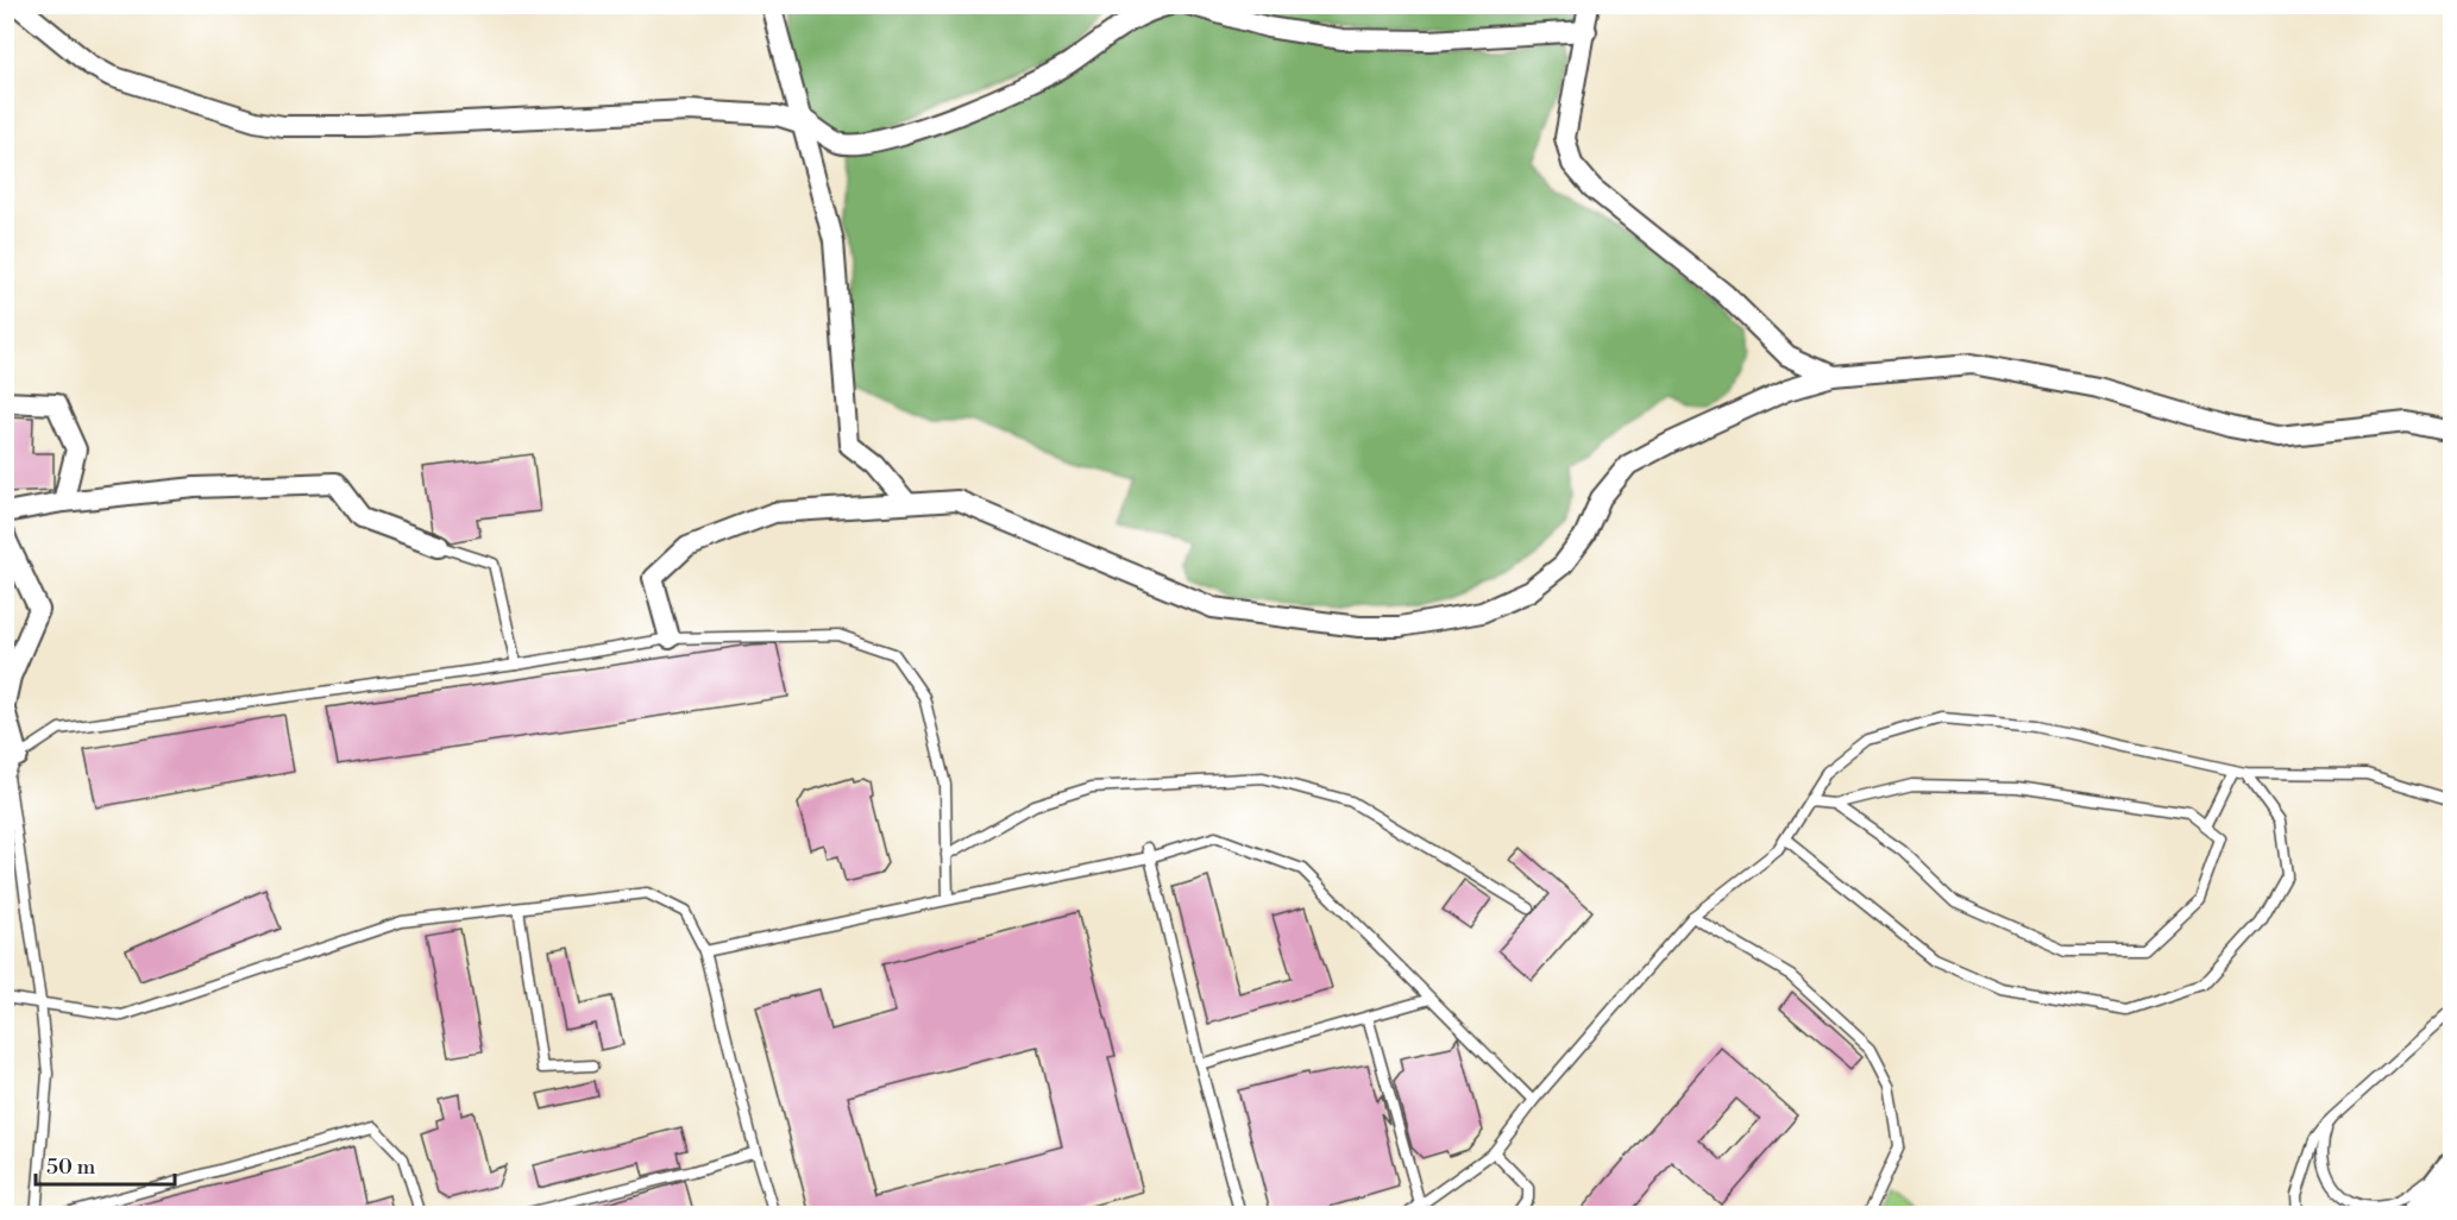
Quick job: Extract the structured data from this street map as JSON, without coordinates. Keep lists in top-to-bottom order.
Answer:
{
  "scale_bar": "50 m"
}
